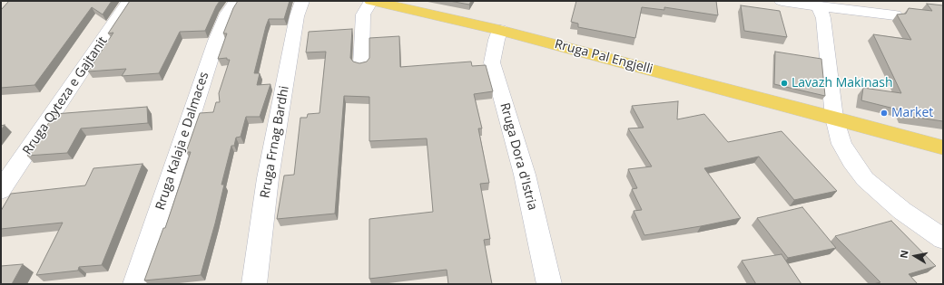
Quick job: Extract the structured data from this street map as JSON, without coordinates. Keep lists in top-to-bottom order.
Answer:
{
  "streets": {
    "main road": ["Rruga Pal Engjelli"],
    "street": [
      "Rruga Qyteza e Gajtanit",
      "Rruga Kalaja e Dalmaces",
      "Rruga Frnag Bardhi",
      "Rruga Dora d'Istria"
    ]
  },
  "crossings": [
    ["Rruga Pal Engjelli", "Rruga Dora d'Istria"]
  ],
  "places": ["Lavazh Makinash", "Market"],
  "north": "left"
}
